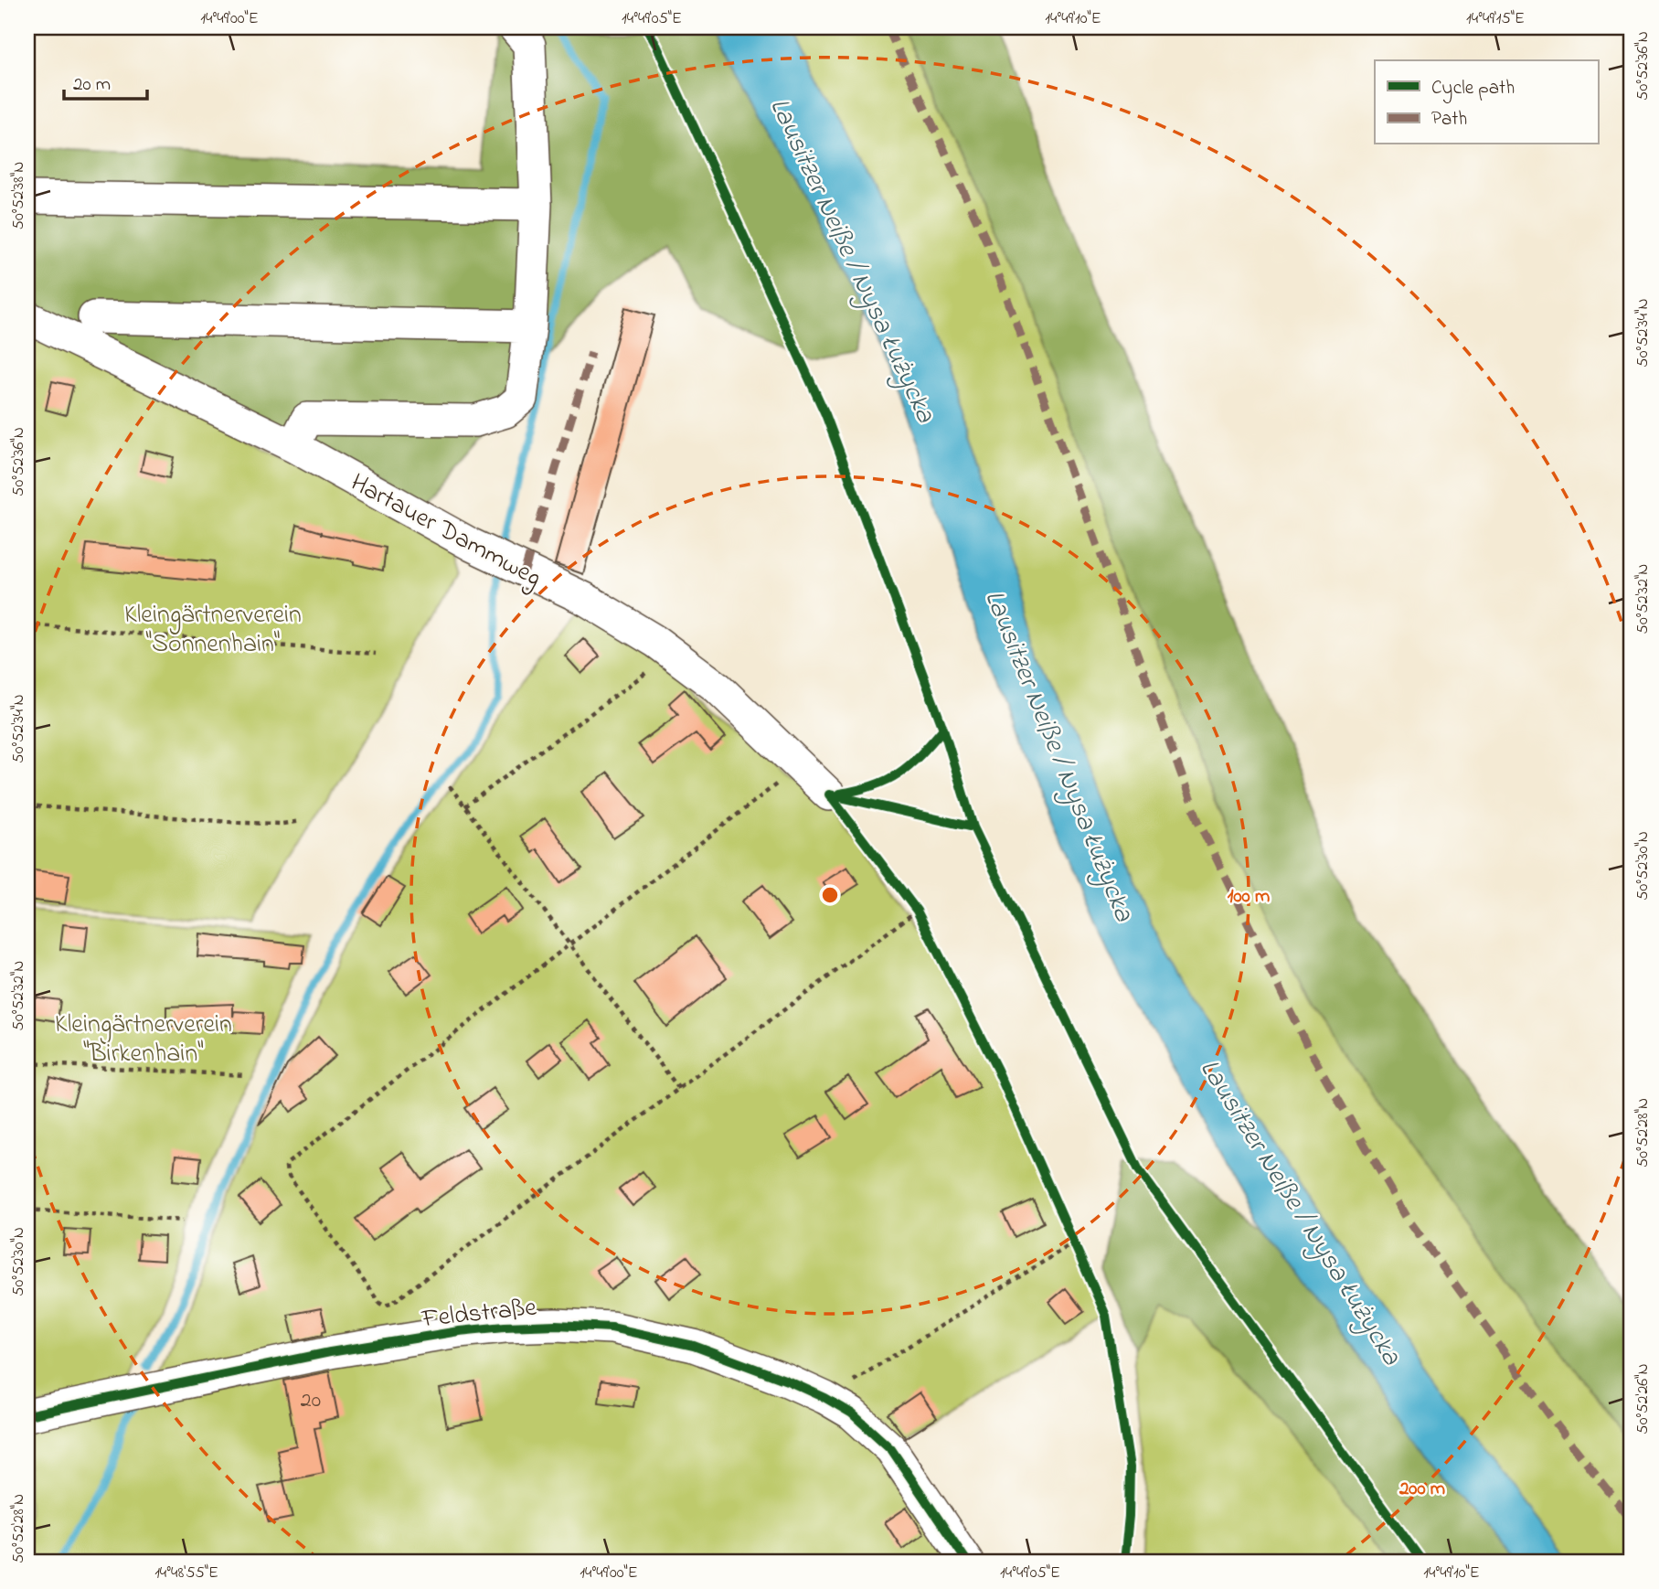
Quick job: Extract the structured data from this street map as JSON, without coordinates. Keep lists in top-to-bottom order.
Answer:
{
  "streets": {
    "street": ["Hartauer Dammweg", "Feldstraße"]
  },
  "water": ["Lausitzer Neiße / Nysa Łużycka"],
  "parks": ["Kleingärtnerverein \"Sonnenhain\"", "Kleingärtnerverein \"Birkenhain\""],
  "house_numbers": ["20"],
  "legend": ["Cycle path", "Path"],
  "scale_bar": "20 m",
  "coordinates": [
    "14°49'00\"E",
    "14°49'05\"E",
    "14°49'10\"E",
    "14°49'15\"E",
    "50°52'36\"N",
    "50°52'38\"N",
    "50°52'34\"N",
    "50°52'32\"N",
    "50°52'30\"N",
    "50°52'28\"N",
    "50°52'26\"N",
    "14°48'55\"E"
  ],
  "rings": ["100 m", "200 m"]
}
